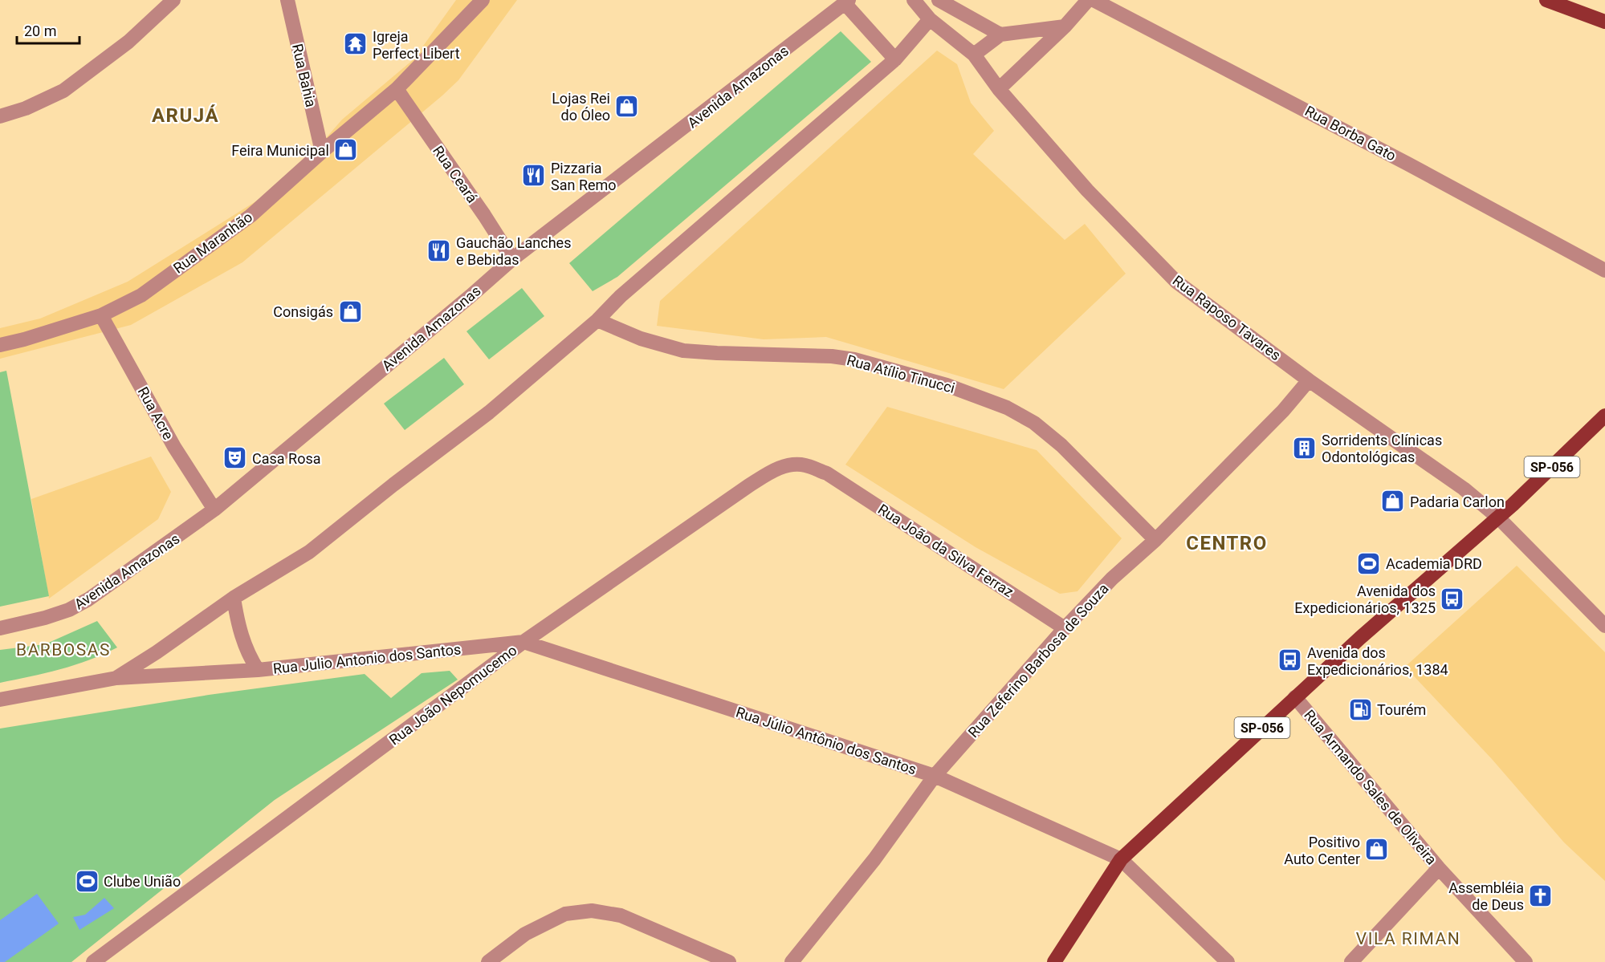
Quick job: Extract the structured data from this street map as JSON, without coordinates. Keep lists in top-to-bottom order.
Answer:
{
  "streets": {
    "main road": ["SP-056"],
    "street": [
      "Rua Bahia",
      "Avenida Amazonas",
      "Rua Borba Gato",
      "Rua Ceará",
      "Rua Maranhão",
      "Rua Raposo Tavares",
      "Rua Atílio Tinucci",
      "Rua Acre",
      "Rua João da Silva Ferraz",
      "Rua Julio Antonio dos Santos",
      "Rua Zeferino Barbosa de Souza",
      "Rua João Nepomucemo",
      "Rua Júlio Antônio dos Santos",
      "Rua Armando Sales de Oliveira"
    ]
  },
  "crossings": [
    ["Rua Bahia", "Rua Maranhão"],
    ["Avenida Amazonas", "Rua Ceará"],
    ["Avenida Amazonas", "Rua Acre"],
    ["Rua Ceará", "Rua Maranhão"],
    ["Rua Maranhão", "Rua Acre"],
    ["Rua Raposo Tavares", "SP-056"],
    ["Rua Raposo Tavares", "Rua Zeferino Barbosa de Souza"],
    ["Rua Atílio Tinucci", "Rua Zeferino Barbosa de Souza"],
    ["SP-056", "Rua Júlio Antônio dos Santos"],
    ["SP-056", "Rua Armando Sales de Oliveira"],
    ["Rua João da Silva Ferraz", "Rua Zeferino Barbosa de Souza"],
    ["Rua João da Silva Ferraz", "Rua João Nepomucemo"],
    ["Rua Julio Antonio dos Santos", "Rua João Nepomucemo"],
    ["Rua Julio Antonio dos Santos", "Rua Júlio Antônio dos Santos"],
    ["Rua Zeferino Barbosa de Souza", "Rua Júlio Antônio dos Santos"],
    ["Rua João Nepomucemo", "Rua Júlio Antônio dos Santos"]
  ],
  "districts": [
    "ARUJÁ",
    "CENTRO",
    "BARBOSAS",
    "VILA RIMAN"
  ],
  "places": {
    "temple": ["Igreja Perfect Libert"],
    "shop": [
      "Lojas Rei do Óleo",
      "Feira Municipal",
      "Consigás",
      "Padaria Carlon",
      "Positivo Auto Center"
    ],
    "restaurant": ["Pizzaria San Remo", "Gauchão Lanches e Bebidas"],
    "building": ["Sorridents Clínicas Odontológicas"],
    "theatre": ["Casa Rosa"],
    "sports": ["Academia DRD", "Clube União"],
    "bus stop": ["Avenida dos Expedicionários, 1325", "Avenida dos Expedicionários, 1384"],
    "fuel station": ["Tourém"],
    "church": ["Assembléia de Deus"]
  },
  "scale_bar": "20 m"
}
